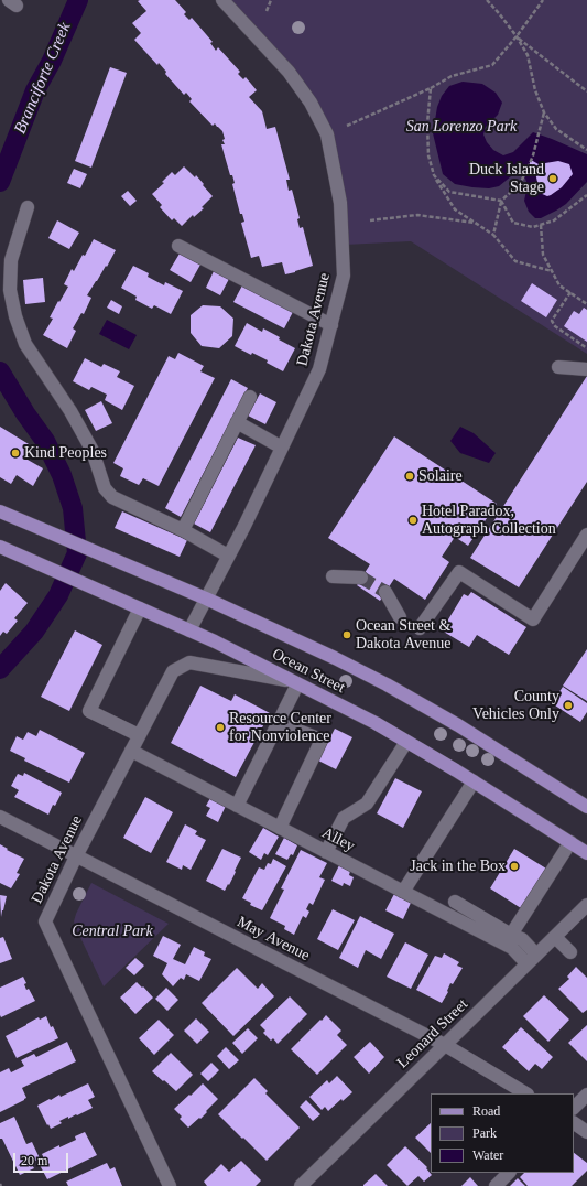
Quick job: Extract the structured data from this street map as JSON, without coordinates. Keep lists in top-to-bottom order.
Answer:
{
  "streets": {
    "main road": ["Ocean Street"],
    "street": [
      "Dakota Avenue",
      "Alley",
      "May Avenue",
      "Leonard Street"
    ]
  },
  "crossings": [
    ["Dakota Avenue", "Ocean Street"],
    ["Dakota Avenue", "Alley"],
    ["Dakota Avenue", "May Avenue"],
    ["Alley", "Leonard Street"],
    ["May Avenue", "Leonard Street"]
  ],
  "water": ["Branciforte Creek"],
  "parks": ["San Lorenzo Park", "Central Park"],
  "places": [
    "Duck Island Stage",
    "Kind Peoples",
    "Solaire",
    "Hotel Paradox, Autograph Collection",
    "Ocean Street & Dakota Avenue",
    "County Vehicles Only",
    "Resource Center for Nonviolence",
    "Jack in the Box"
  ],
  "legend": ["Road", "Park", "Water"],
  "scale_bar": "20 m"
}
